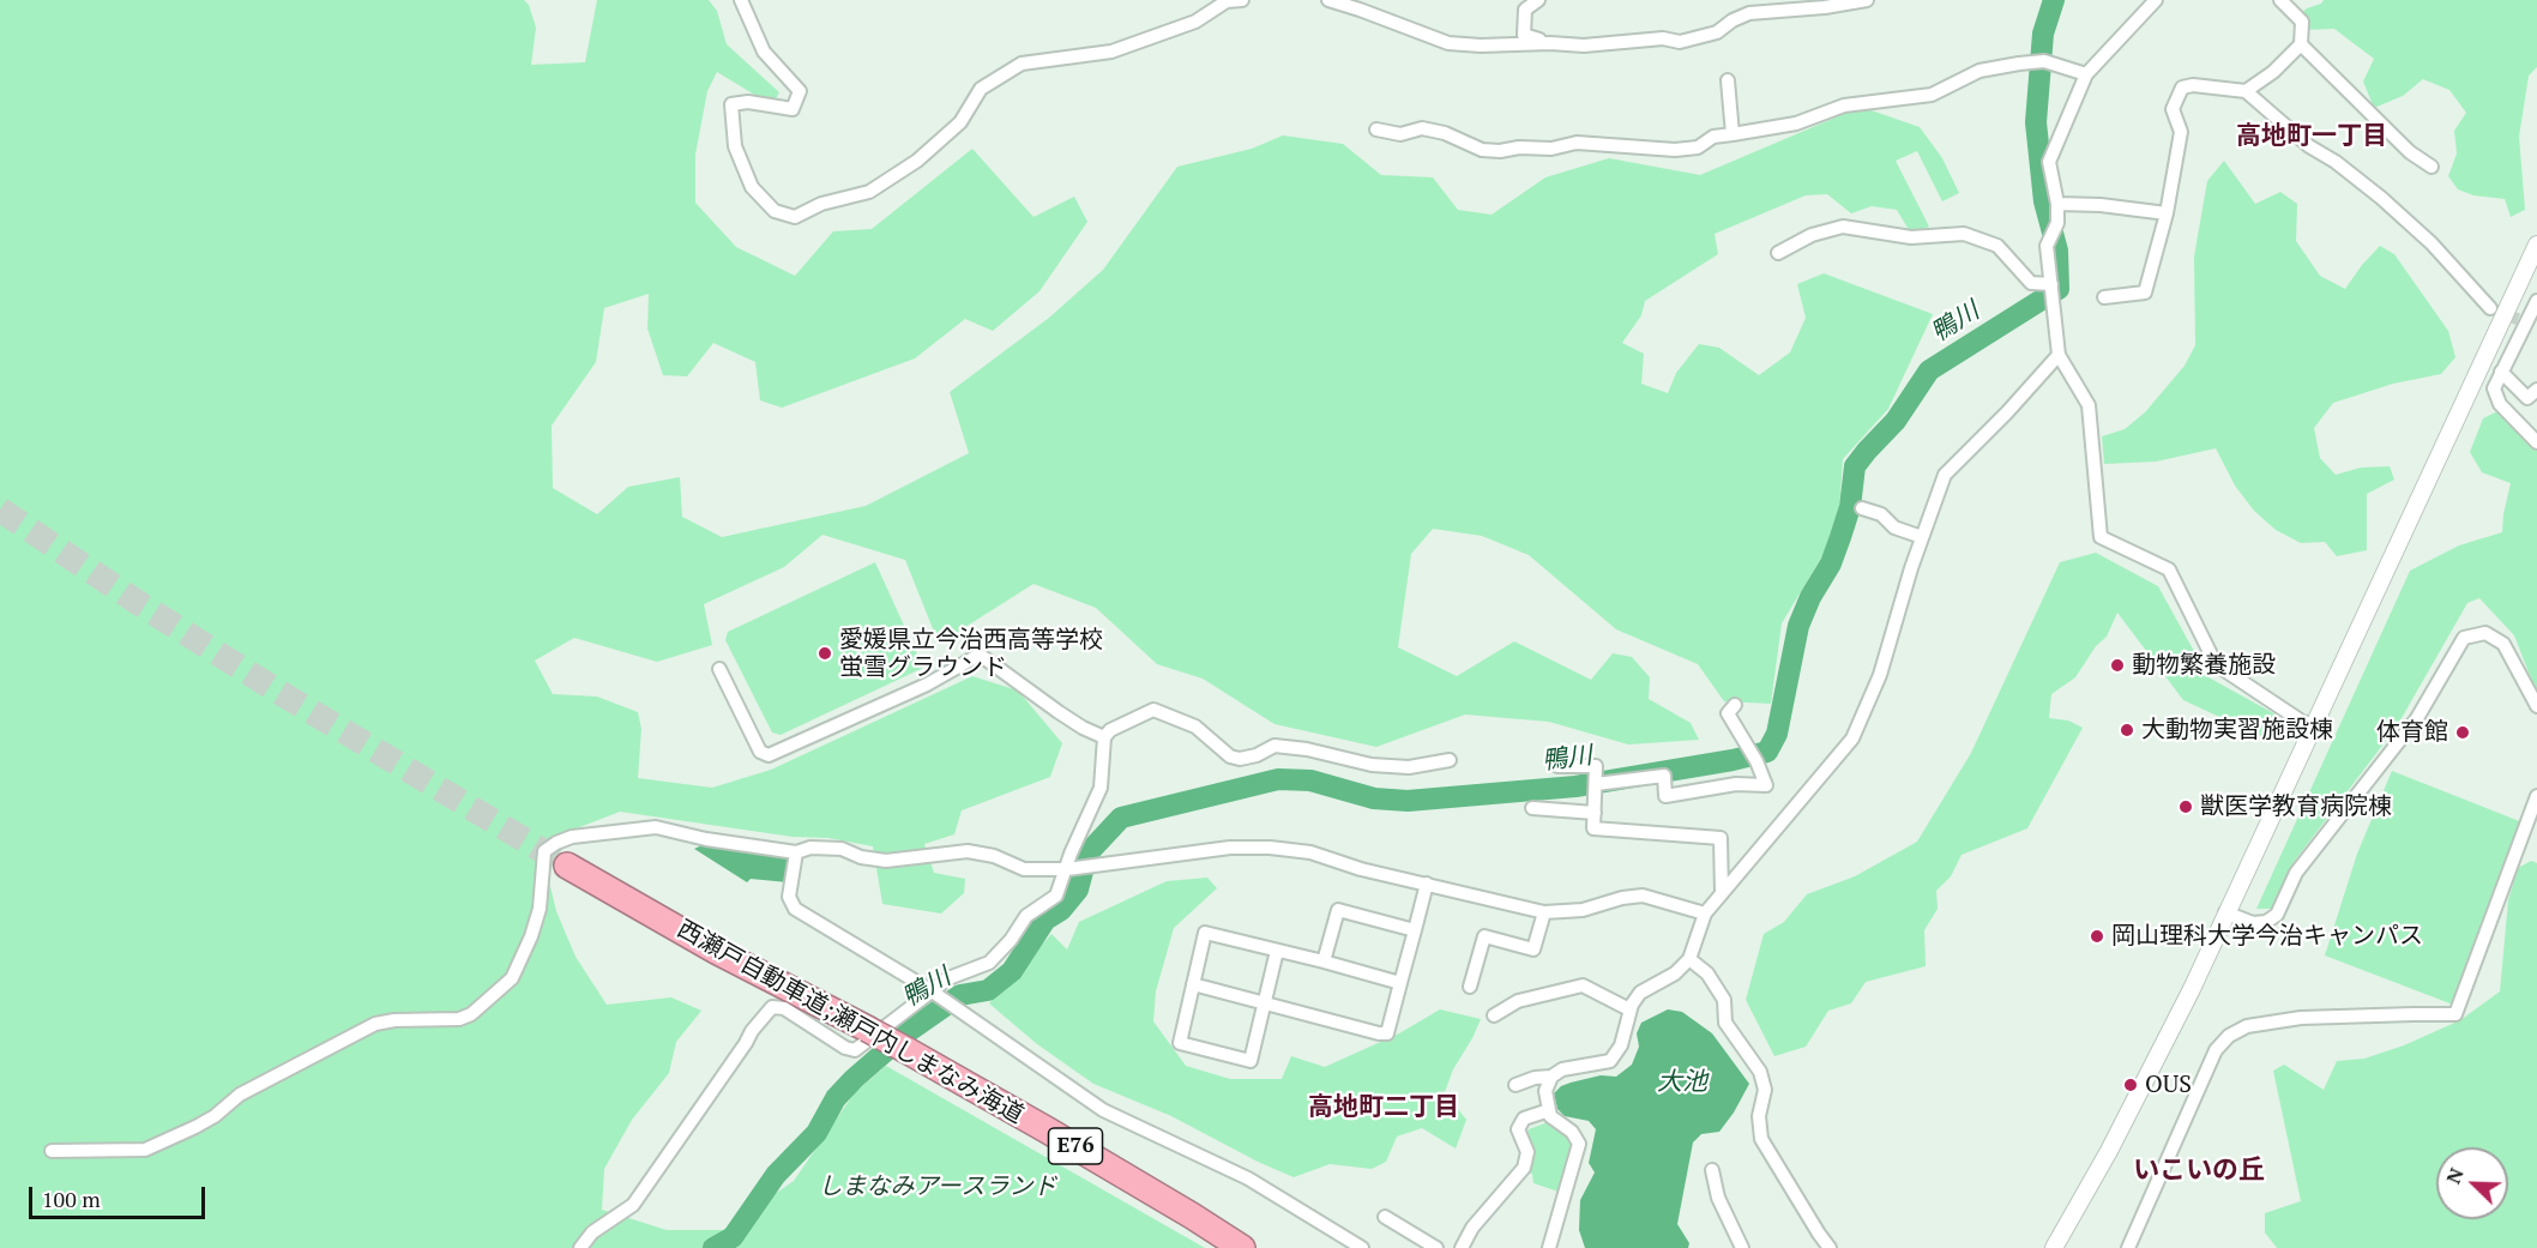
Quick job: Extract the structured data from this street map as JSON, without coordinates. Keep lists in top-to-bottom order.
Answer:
{
  "streets": {
    "highway": ["西瀬戸自動車道;瀬戸内しまなみ海道", "E76"]
  },
  "districts": ["高地町一丁目", "高地町二丁目", "いこいの丘"],
  "water": ["鴨川", "大池"],
  "parks": ["しまなみアースランド"],
  "places": [
    "愛媛県立今治西高等学校 蛍雪グラウンド",
    "動物繁養施設",
    "大動物実習施設棟",
    "体育館",
    "獣医学教育病院棟",
    "岡山理科大学今治キャンパス",
    "OUS"
  ],
  "scale_bar": "100 m",
  "north": "top left"
}
